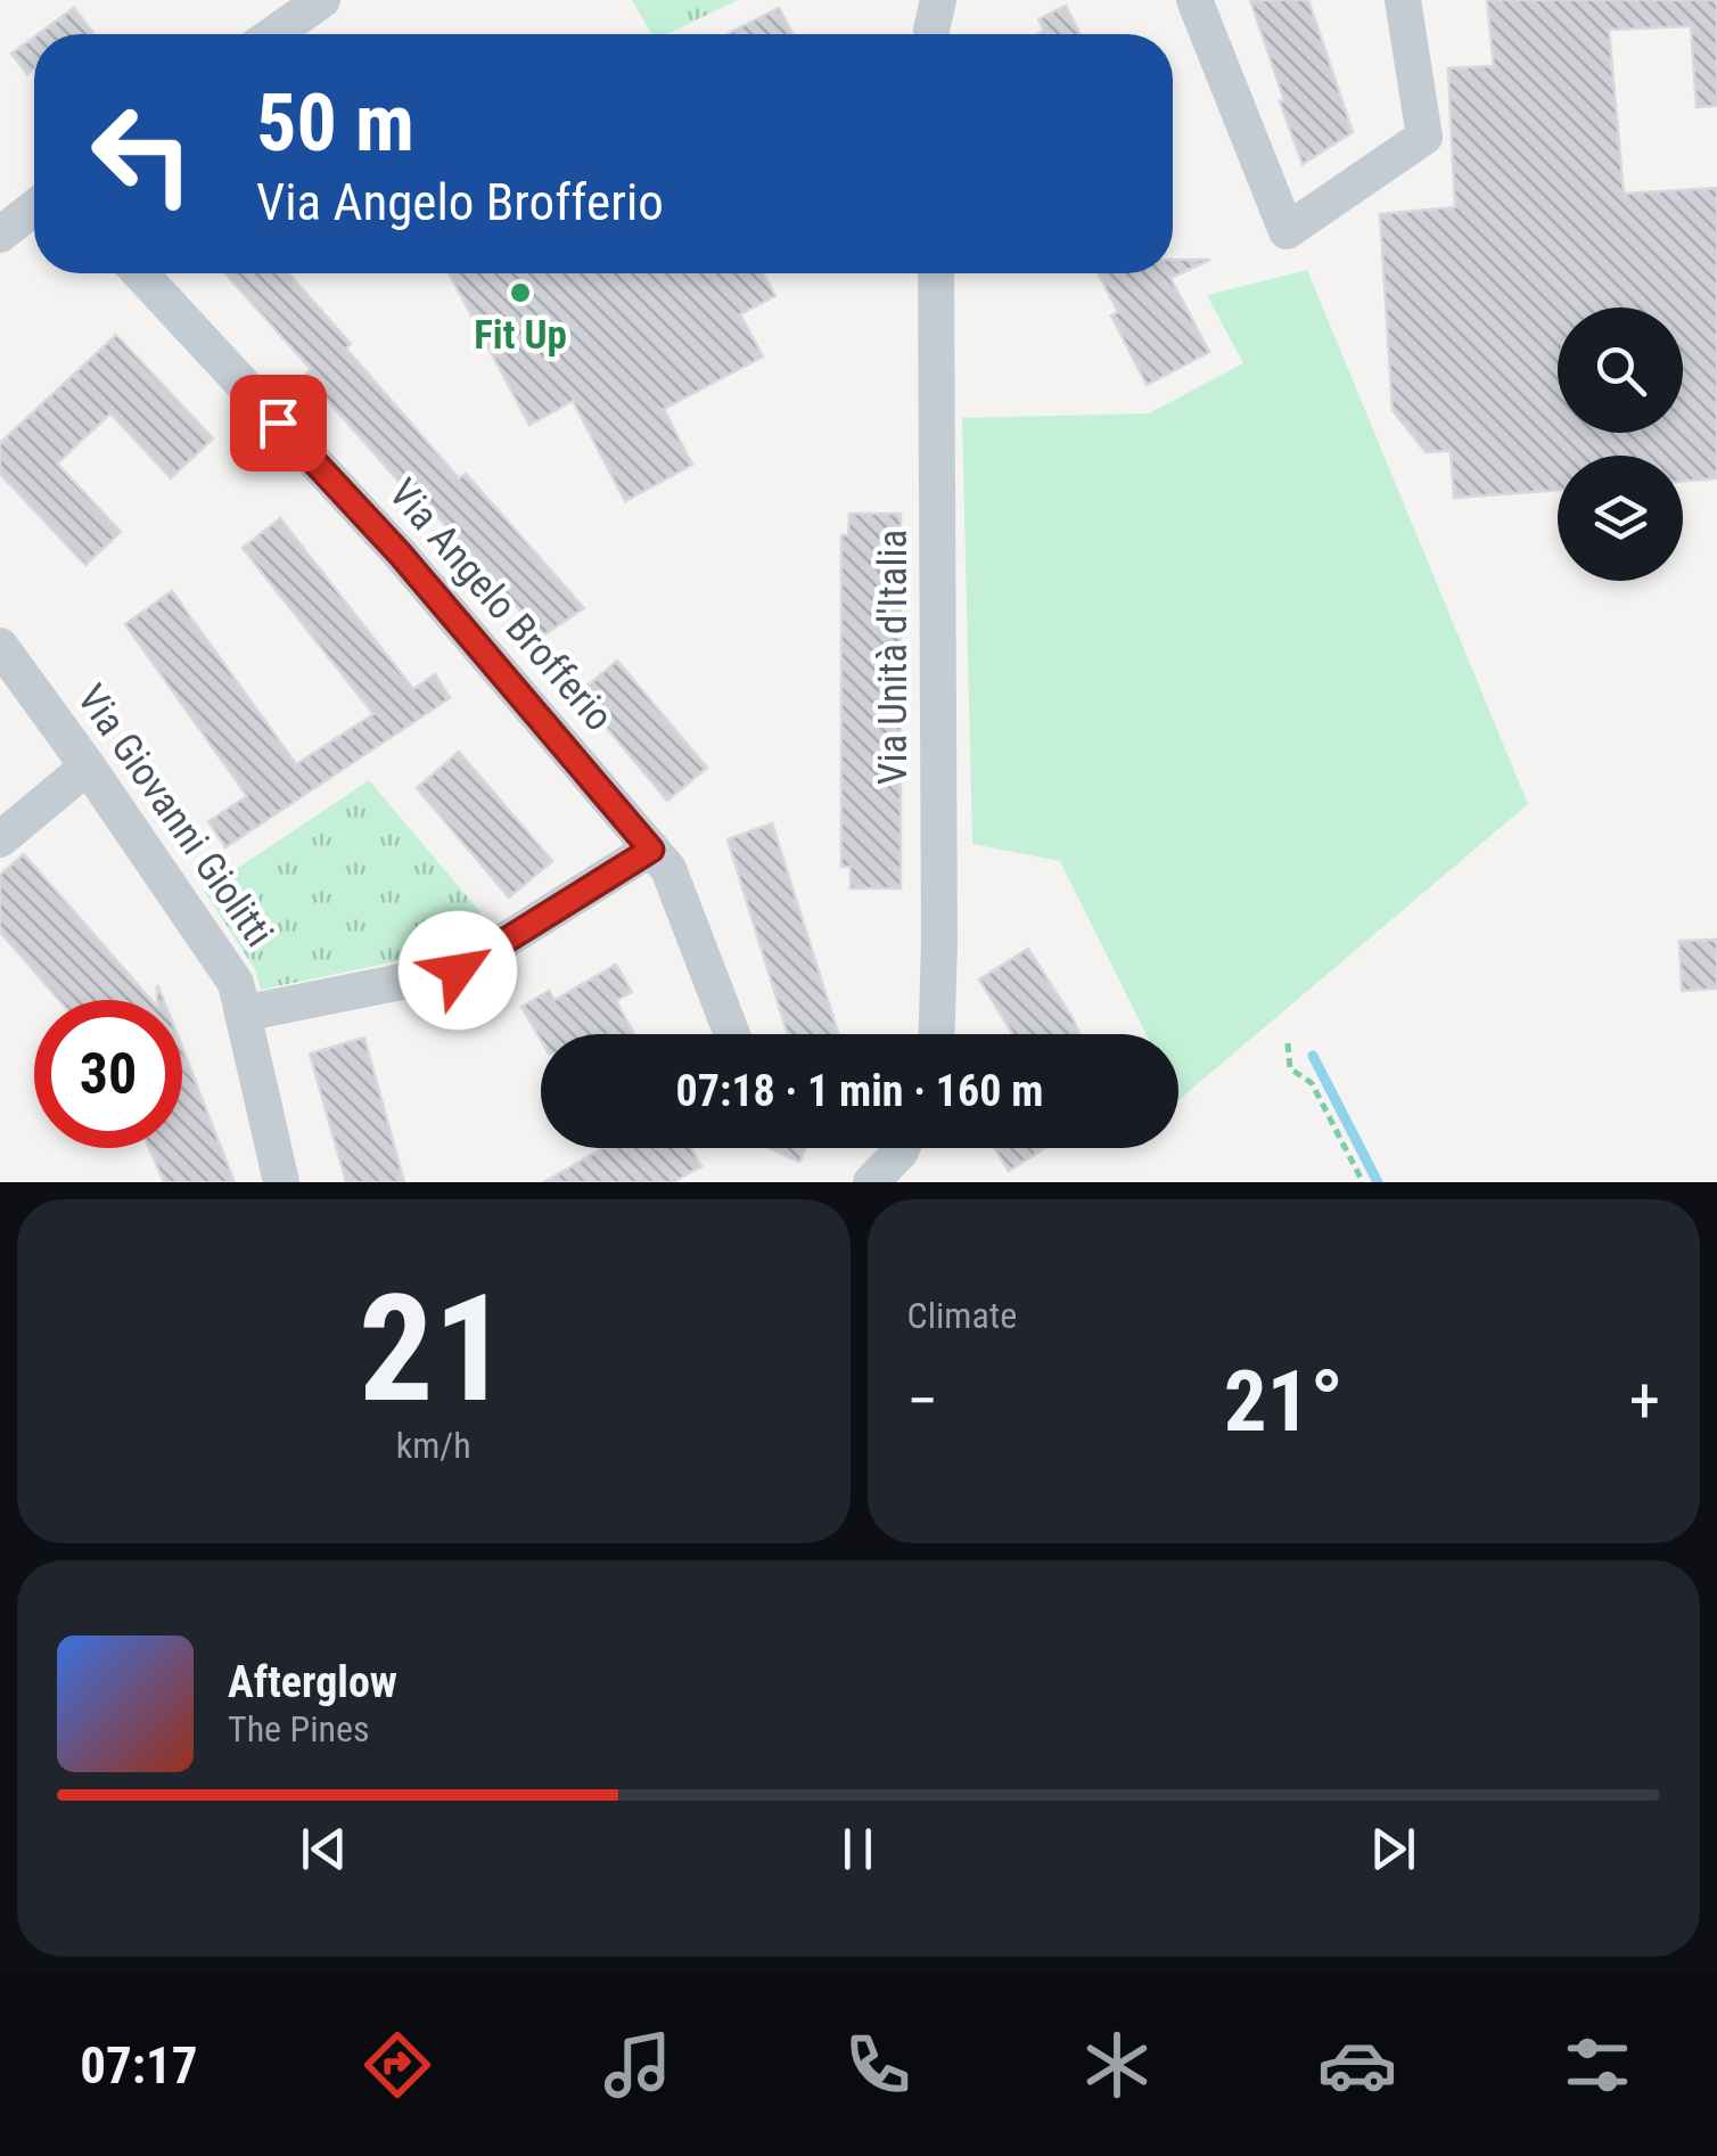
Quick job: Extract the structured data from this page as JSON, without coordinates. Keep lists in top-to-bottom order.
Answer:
{
  "streets": {
    "street": ["Via Angelo Brofferio", "Via Unità d'Italia", "Via Giovanni Giolitti"]
  },
  "places": ["Fit Up"],
  "page": {
    "turn": ["50 m", "Via Angelo Brofferio"],
    "limit": "30",
    "trip": "07:18 · 1 min · 160 m",
    "tile": [
      ["21", "km/h"],
      "Climate"
    ],
    "heat": ["−", "21°", "+"],
    "song": ["Afterglow", "The Pines"],
    "tabs": "07:17"
  }
}
